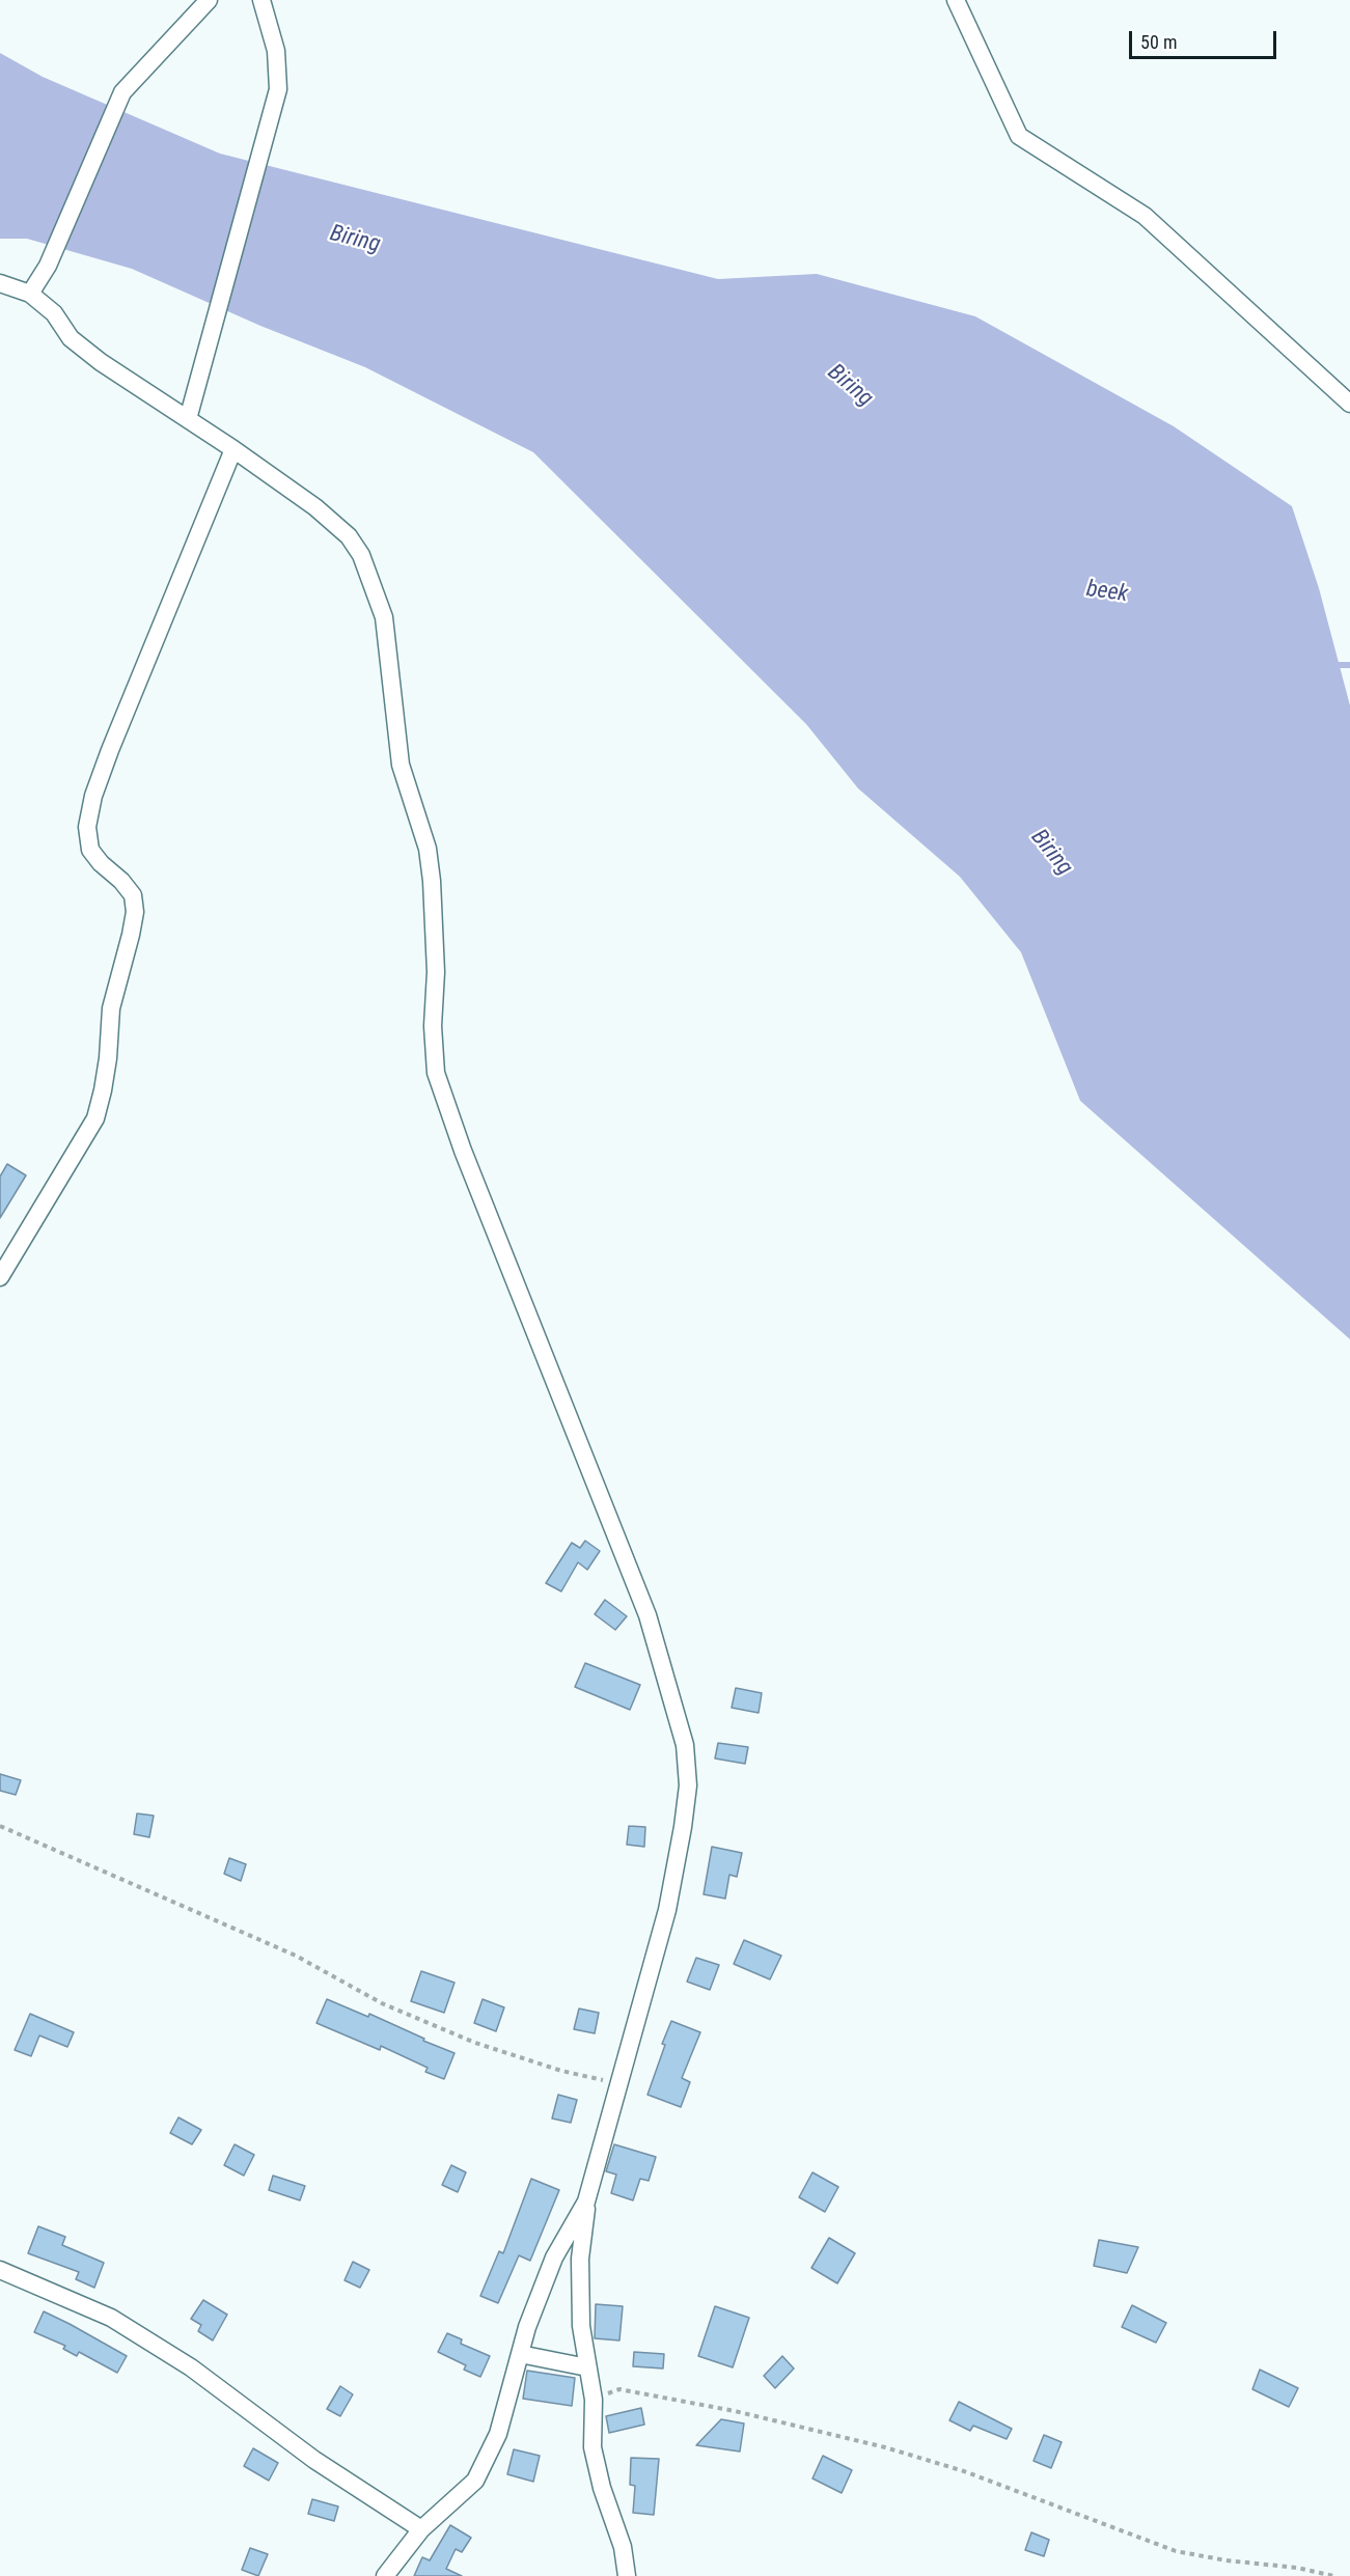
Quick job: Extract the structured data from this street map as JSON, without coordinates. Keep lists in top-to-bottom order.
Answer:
{
  "water": ["Biring", "beek"],
  "scale_bar": "50 m"
}
